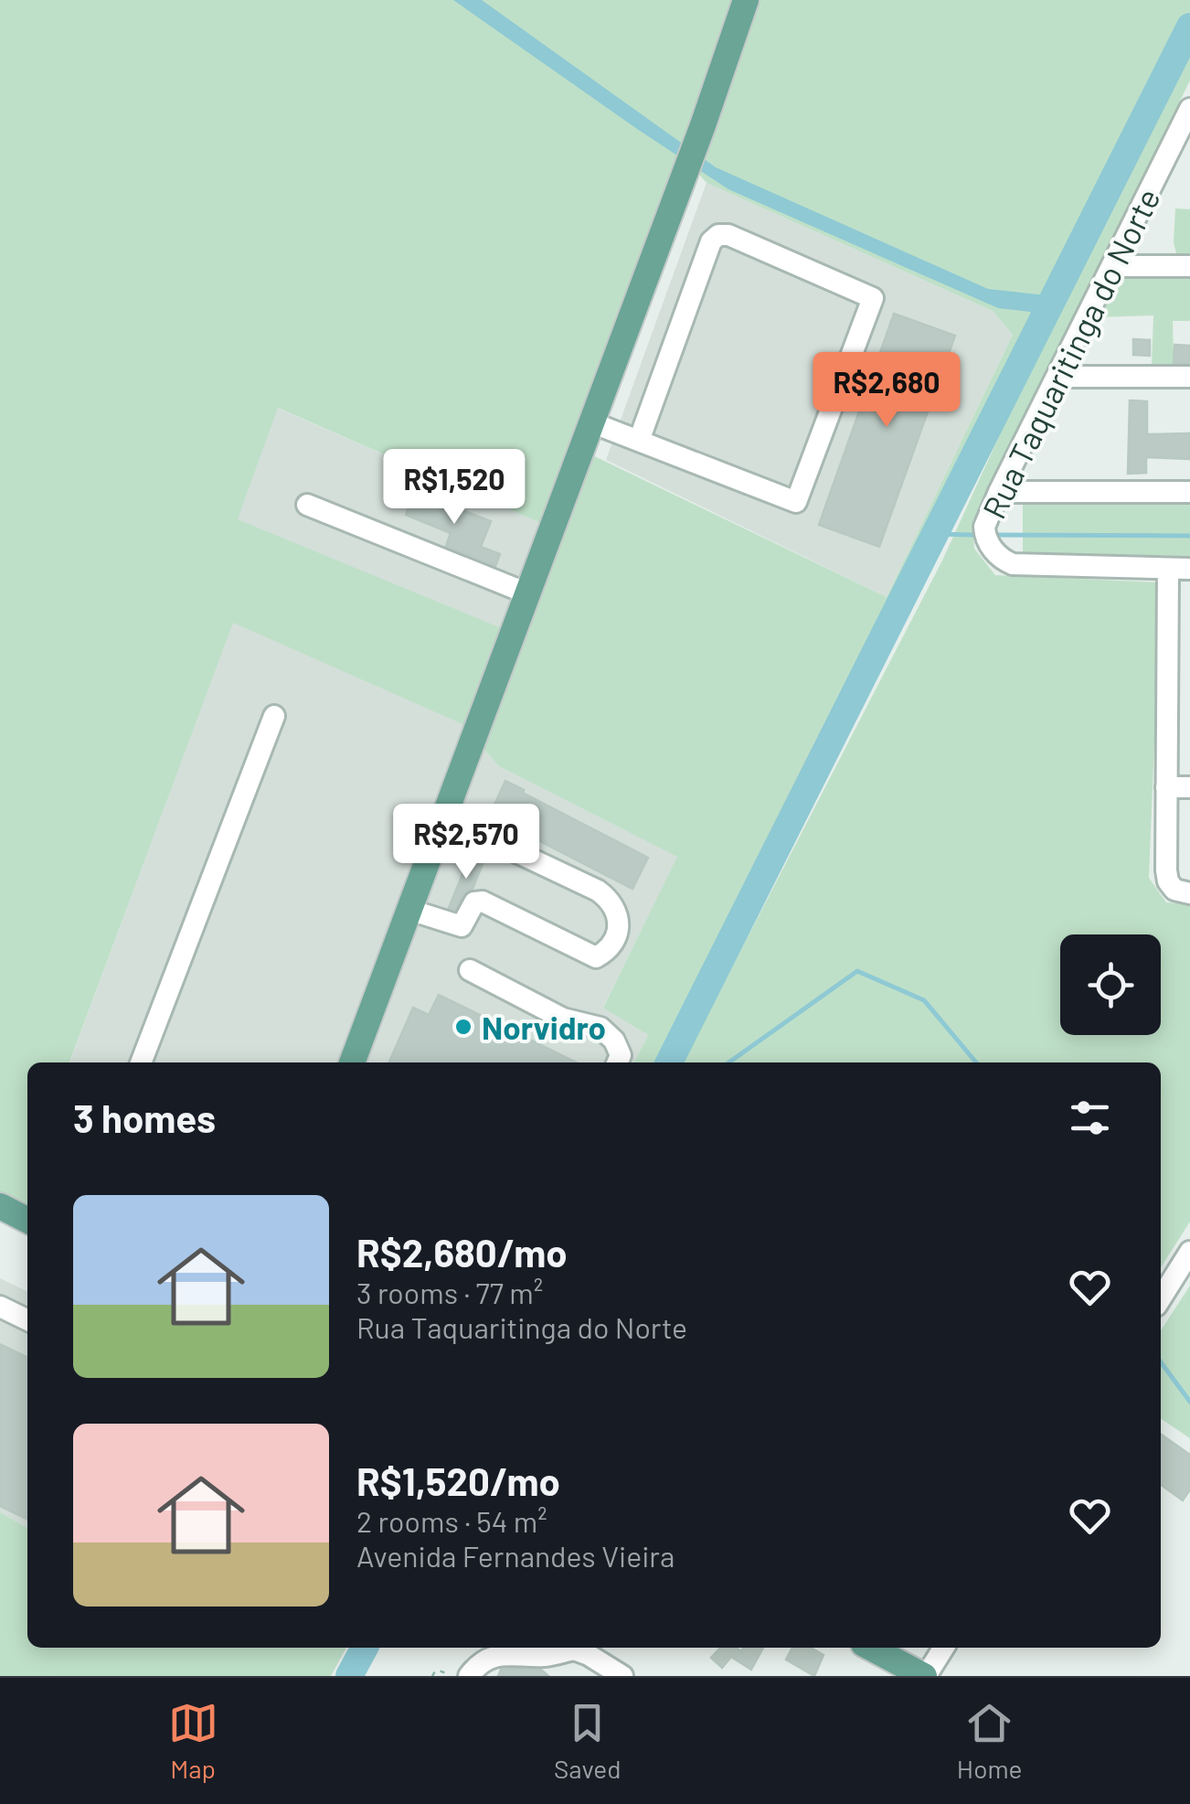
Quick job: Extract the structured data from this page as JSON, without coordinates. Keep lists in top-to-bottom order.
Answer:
{
  "streets": {
    "street": ["Rua Taquaritinga do Norte"]
  },
  "places": ["Norvidro"],
  "page": {
    "price": ["R$2,680", "R$1,520", "R$2,570"],
    "heading": "3 homes",
    "list": [
      {
        "name": "R$2,680/mo",
        "note": "3 rooms · 77 m² · Rua Taquaritinga do Norte"
      },
      {
        "name": "R$1,520/mo",
        "note": "2 rooms · 54 m² · Avenida Fernandes Vieira"
      }
    ],
    "tabs": ["Map", "Saved", "Home"]
  }
}
